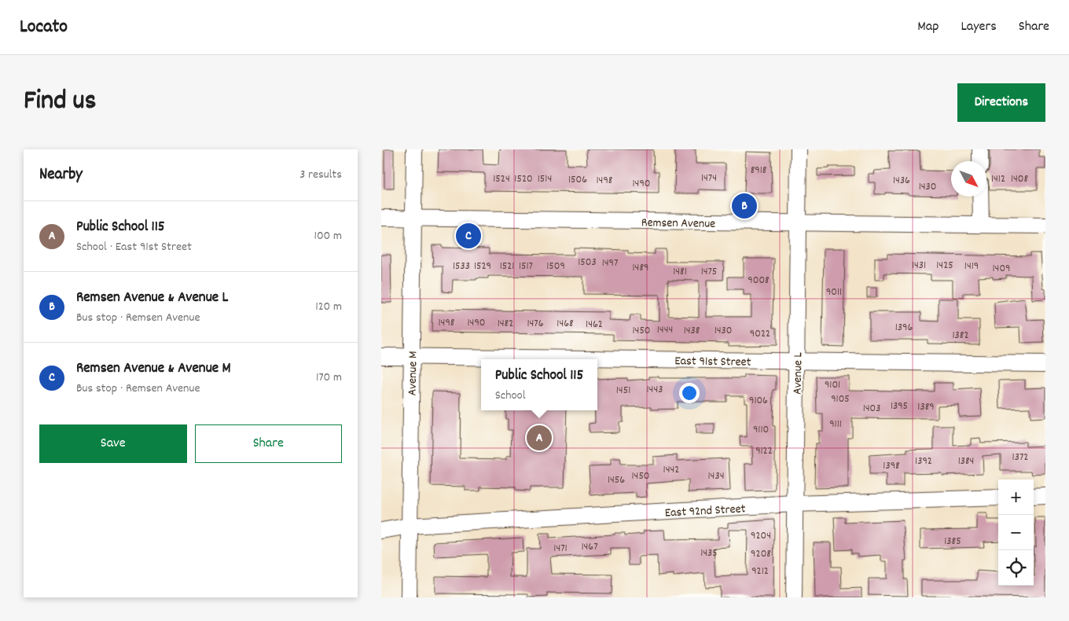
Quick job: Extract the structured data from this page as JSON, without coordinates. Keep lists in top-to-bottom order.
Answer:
{
  "streets": {
    "street": [
      "Remsen Avenue",
      "East 91st Street",
      "Avenue M",
      "Avenue L",
      "East 92nd Street"
    ]
  },
  "crossings": [
    ["Remsen Avenue", "Avenue M"],
    ["Remsen Avenue", "Avenue L"],
    ["East 91st Street", "Avenue M"],
    ["East 91st Street", "Avenue L"],
    ["Avenue M", "East 92nd Street"],
    ["Avenue L", "East 92nd Street"]
  ],
  "house_numbers": [
    "8918",
    "1474",
    "1524",
    "1520",
    "1514",
    "1412",
    "1408",
    "1506",
    "1498",
    "1436",
    "1490",
    "1430",
    "1503",
    "1497",
    "1431",
    "1425",
    "1533",
    "1529",
    "1521",
    "1517",
    "1509",
    "1419",
    "1489",
    "1409",
    "1481",
    "1475",
    "9008",
    "9011",
    "1498",
    "1490",
    "1482",
    "1476",
    "1468",
    "1462",
    "1396",
    "1444",
    "1450",
    "1438",
    "1430",
    "9022",
    "1382",
    "9101",
    "1443",
    "1451",
    "9105",
    "9106",
    "1395",
    "1389",
    "1403",
    "9111",
    "9110",
    "9122",
    "1372",
    "1392",
    "1384",
    "1398",
    "1442",
    "1450",
    "1434",
    "1456",
    "9204",
    "1385",
    "1467",
    "1471",
    "1435",
    "9208",
    "9212"
  ],
  "north": "bottom right",
  "page": {
    "header": "Locato",
    "nav": ["Map", "Layers", "Share"],
    "title": "Find us",
    "buttons": [
      "Directions",
      ["Save", "Share"]
    ],
    "heading": ["Nearby", "3 results"],
    "pins": ["B", "C", "A"],
    "list": [
      {
        "mark": "A",
        "name": "Public School 115",
        "note": "School · East 91st Street",
        "value": "100 m"
      },
      {
        "mark": "B",
        "name": "Remsen Avenue & Avenue L",
        "note": "Bus stop · Remsen Avenue",
        "value": "120 m"
      },
      {
        "mark": "C",
        "name": "Remsen Avenue & Avenue M",
        "note": "Bus stop · Remsen Avenue",
        "value": "170 m"
      }
    ],
    "popup": ["Public School 115", "School"],
    "map_buttons": ["+", "−"]
  }
}
